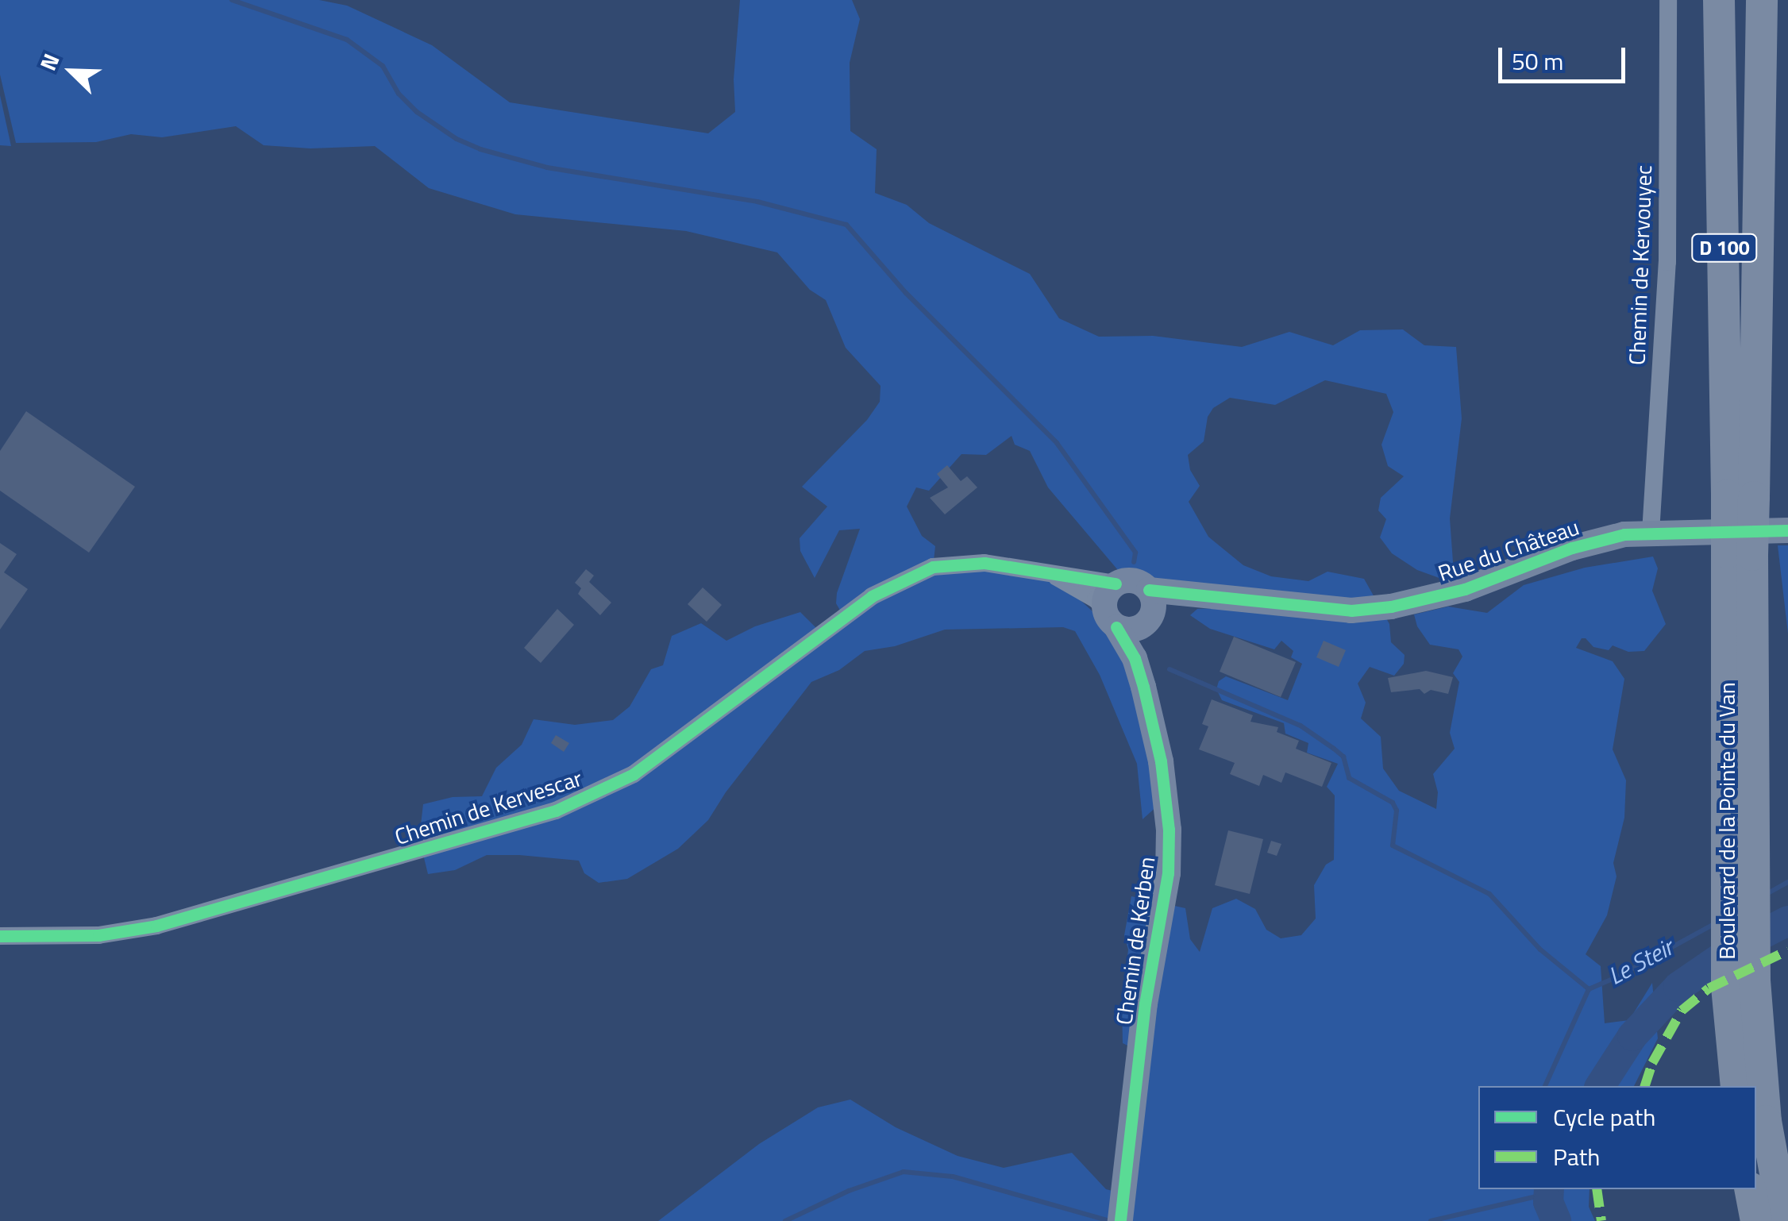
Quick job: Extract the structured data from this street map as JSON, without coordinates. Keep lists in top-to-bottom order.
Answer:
{
  "streets": {
    "highway": ["D 100", "Boulevard de la Pointe du Van"],
    "street": [
      "Chemin de Kervouyec",
      "Rue du Château",
      "Chemin de Kervescar",
      "Chemin de Kerben"
    ]
  },
  "crossings": [
    ["D 100", "Boulevard de la Pointe du Van"],
    ["Chemin de Kervouyec", "Rue du Château"],
    ["Rue du Château", "Chemin de Kervescar"],
    ["Rue du Château", "Chemin de Kerben"],
    ["Chemin de Kervescar", "Chemin de Kerben"]
  ],
  "water": ["Le Steir"],
  "legend": ["Cycle path", "Path"],
  "scale_bar": "50 m",
  "north": "top left"
}
